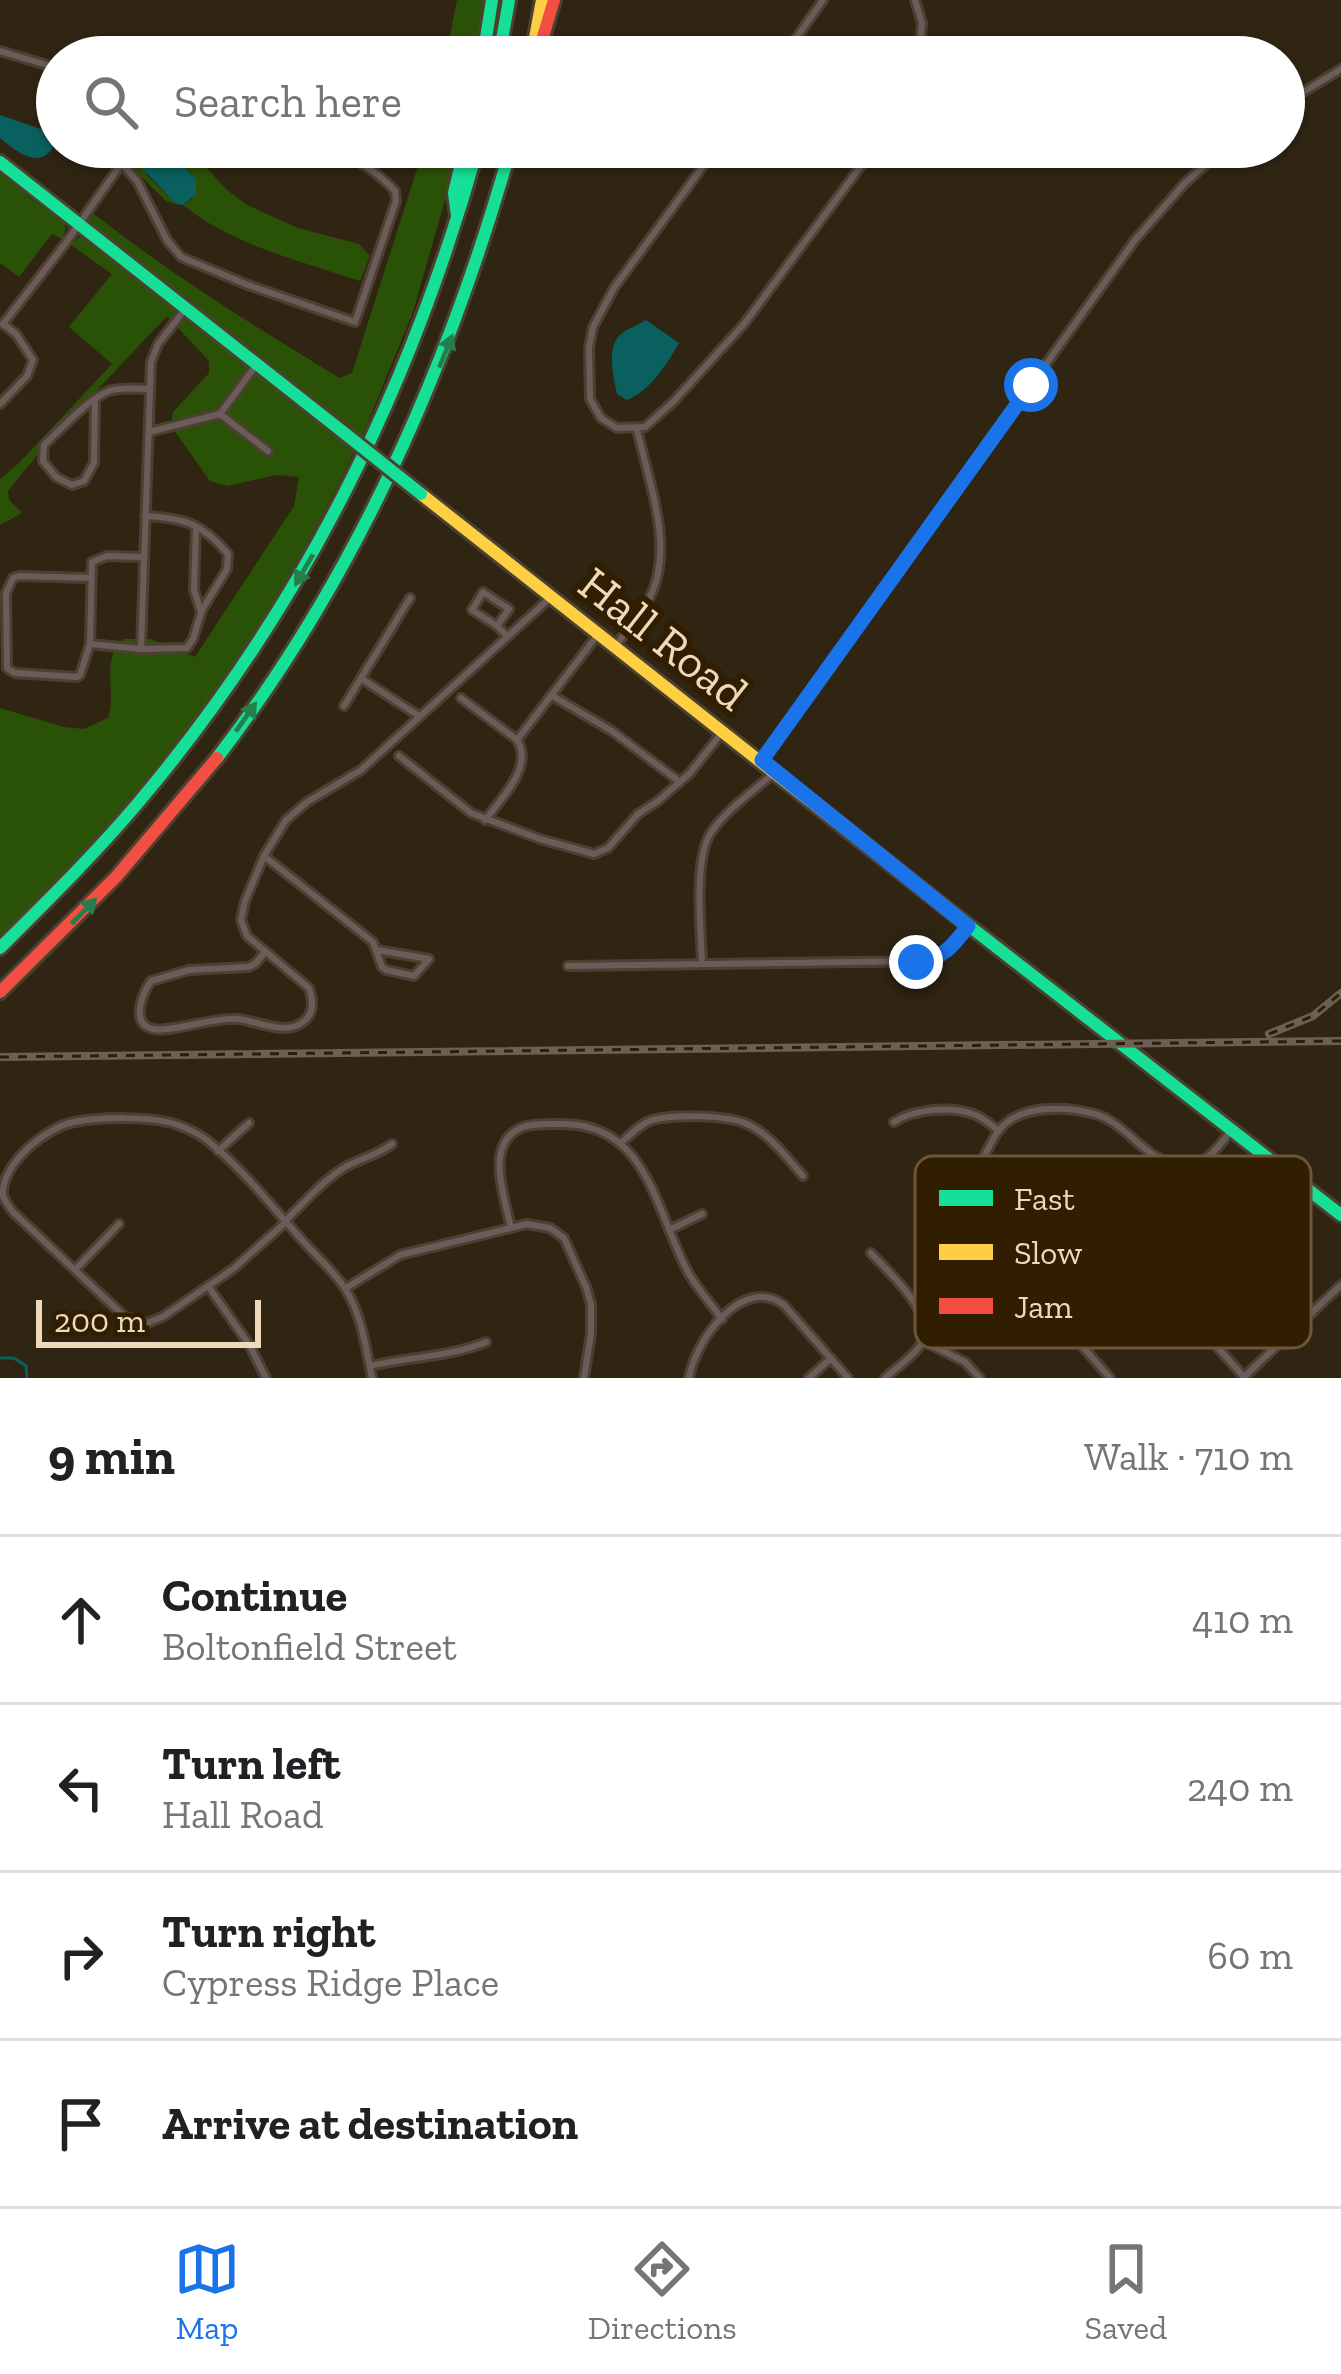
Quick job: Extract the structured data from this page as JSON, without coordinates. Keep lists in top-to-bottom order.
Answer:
{
  "streets": {
    "main road": ["Hall Road"]
  },
  "legend": ["Fast", "Slow", "Jam"],
  "scale_bar": "200 m",
  "page": {
    "search": "Search here",
    "scale": "200 m",
    "heading": ["9 min", "Walk · 710 m"],
    "list": [
      ["Continue", "Boltonfield Street", "410 m"],
      ["Turn left", "Hall Road", "240 m"],
      ["Turn right", "Cypress Ridge Place", "60 m"],
      "Arrive at destination"
    ],
    "nav": ["Map", "Directions", "Saved"]
  }
}
